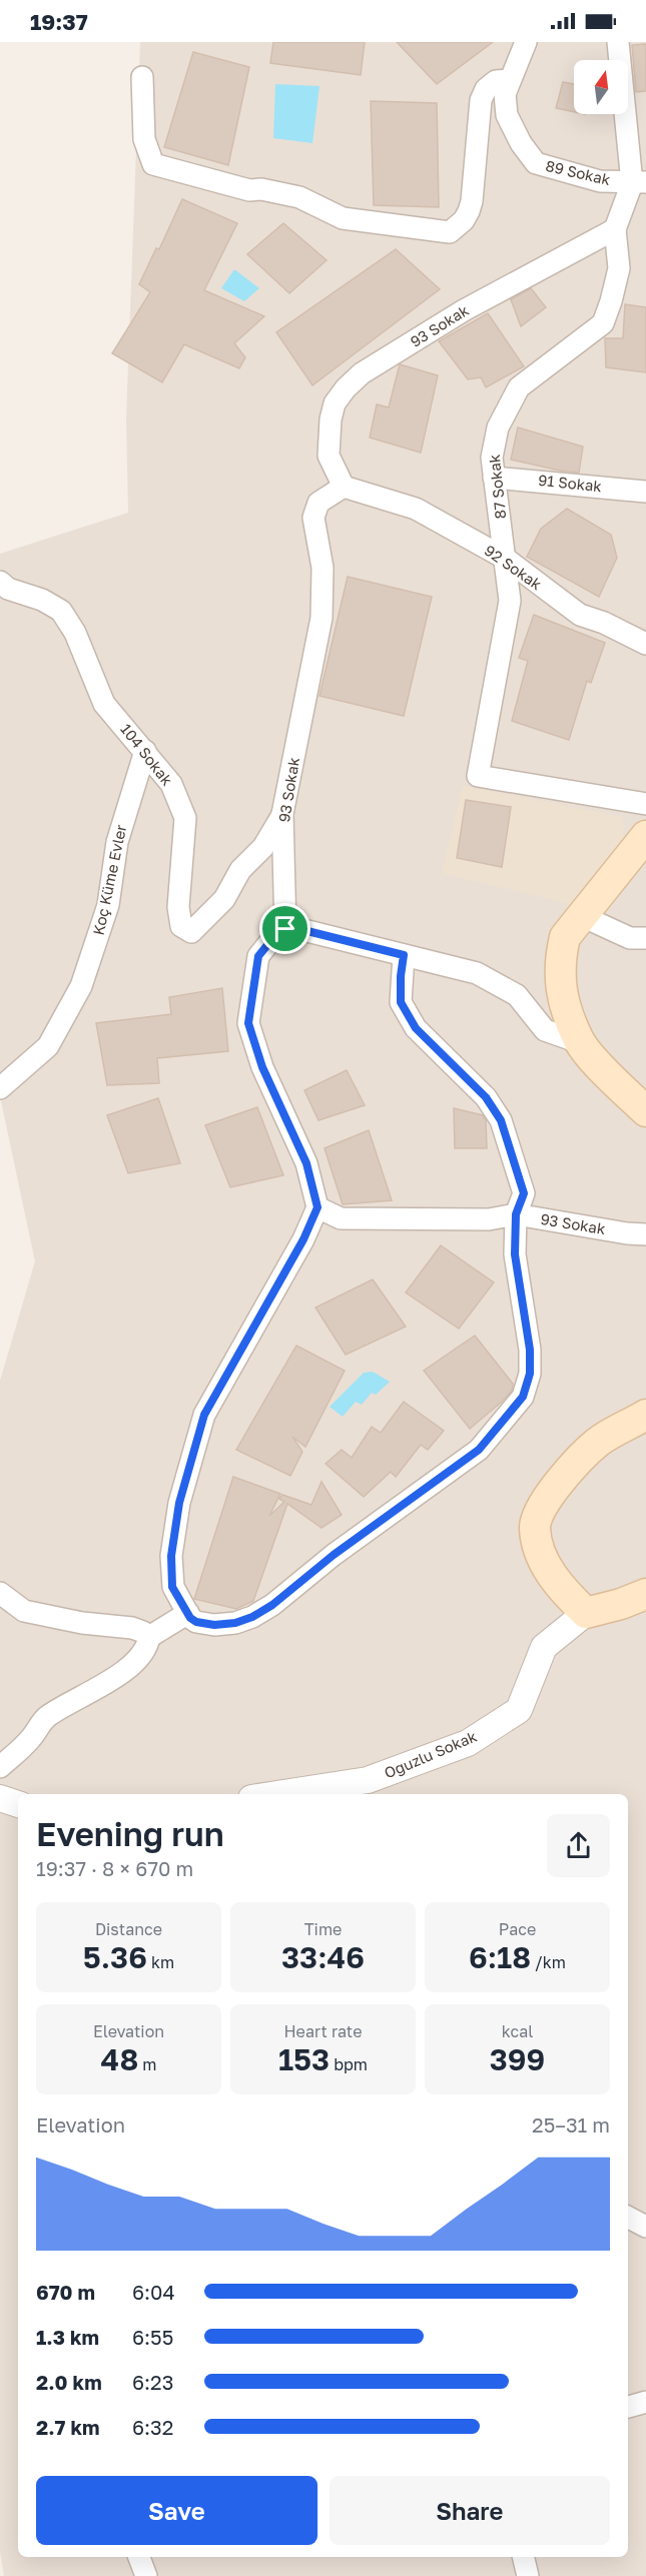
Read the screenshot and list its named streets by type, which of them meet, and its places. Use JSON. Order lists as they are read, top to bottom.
{
  "streets": {
    "street": [
      "89 Sokak",
      "93 Sokak",
      "91 Sokak",
      "87 Sokak",
      "92 Sokak",
      "104 Sokak",
      "Koç Küme Evler",
      "Oğuzlu Sokak"
    ]
  },
  "crossings": [
    ["89 Sokak", "87 Sokak"],
    ["93 Sokak", "87 Sokak"],
    ["93 Sokak", "92 Sokak"],
    ["93 Sokak", "104 Sokak"],
    ["91 Sokak", "87 Sokak"],
    ["87 Sokak", "92 Sokak"],
    ["104 Sokak", "Koç Küme Evler"]
  ],
  "north": "top",
  "page": {
    "status": "19:37",
    "heading": ["Evening run", "19:37 · 8 × 670 m"],
    "stats": [
      ["Distance", "5.36 km"],
      ["Time", "33:46"],
      ["Pace", "6:18 /km"],
      ["Elevation", "48 m"],
      ["Heart rate", "153 bpm"],
      ["kcal", "399"]
    ],
    "chart": ["Elevation", "25–31 m"],
    "list": [
      {
        "name": "670 m",
        "note": "6:04"
      },
      {
        "name": "1.3 km",
        "note": "6:55"
      },
      {
        "name": "2.0 km",
        "note": "6:23"
      },
      {
        "name": "2.7 km",
        "note": "6:32"
      }
    ],
    "buttons": ["Save", "Share"]
  }
}
